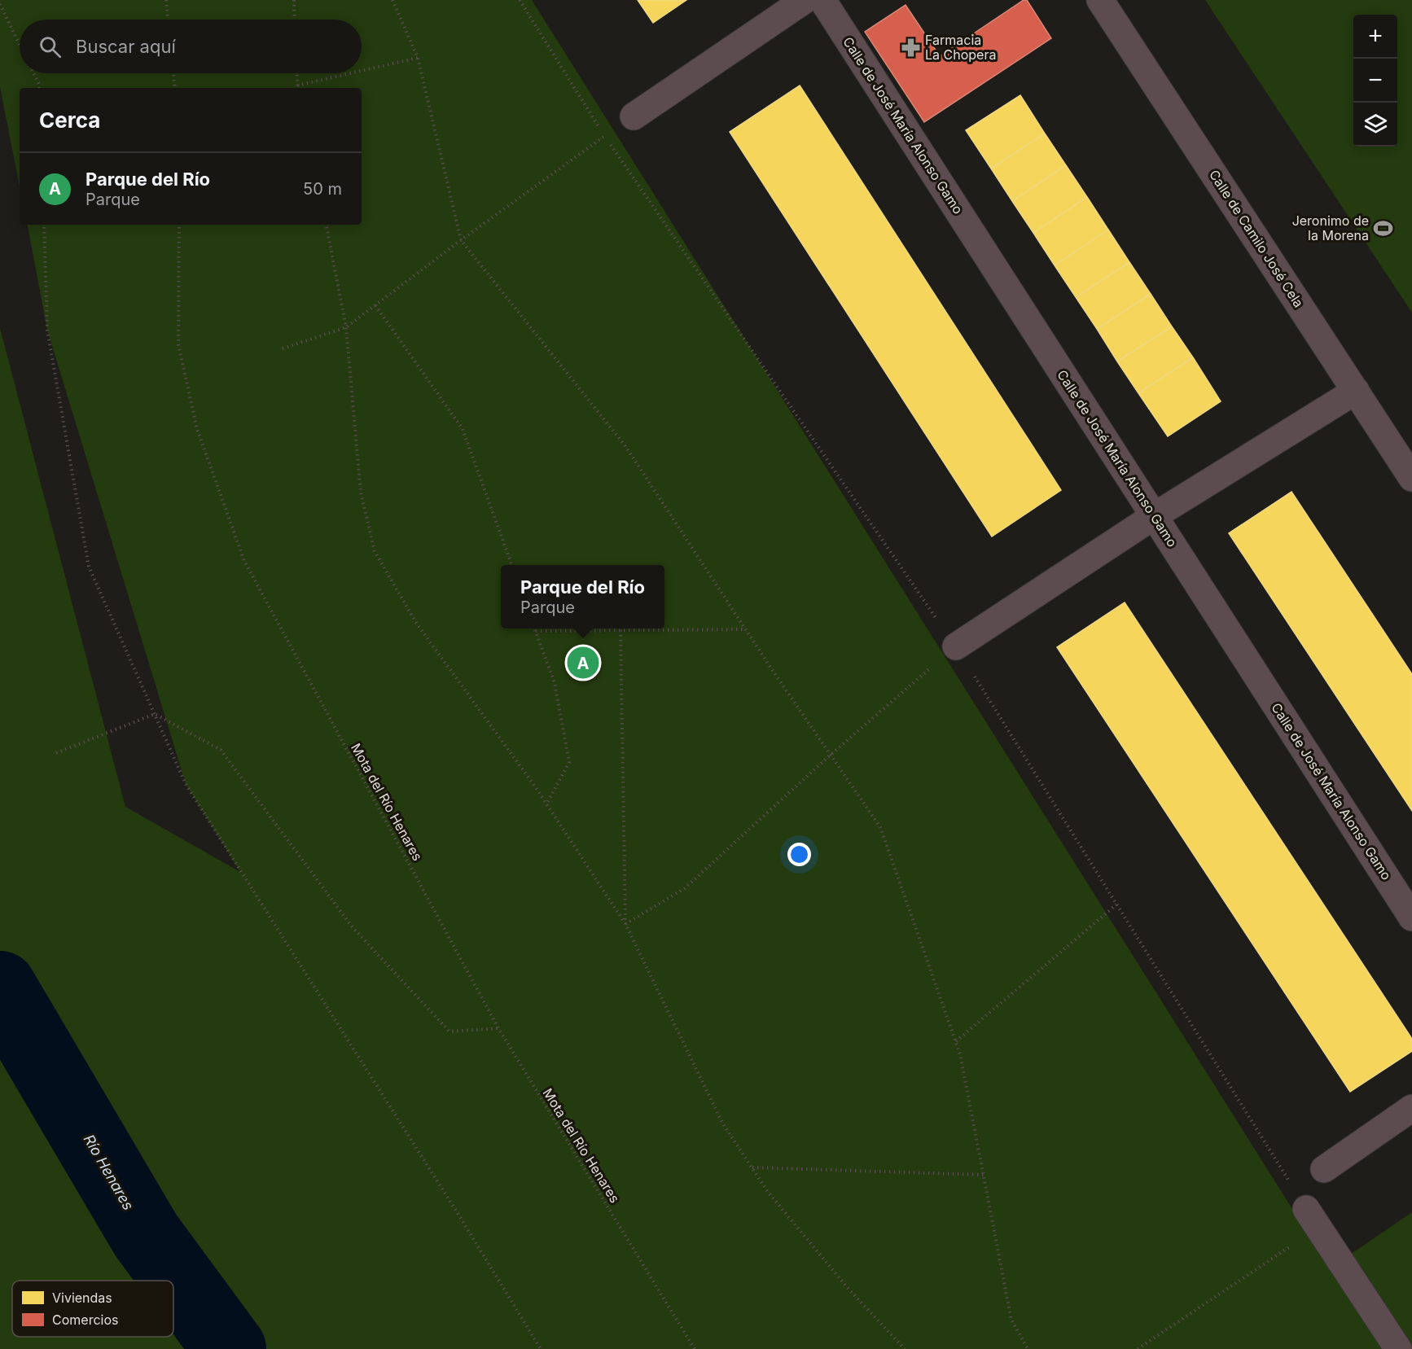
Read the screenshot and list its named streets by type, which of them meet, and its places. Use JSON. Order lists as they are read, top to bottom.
{
  "streets": {
    "street": ["Calle de José María Alonso Gamo", "Calle de Camilo José Cela"],
    "path": ["Mota del Río Henares"]
  },
  "water": ["Río Henares"],
  "places": {
    "pharmacy": ["Farmacia La Chopera"],
    "sports": ["Jeronimo de la Morena"]
  },
  "legend": ["Viviendas", "Comercios"],
  "page": {
    "map_buttons": ["+", "−"],
    "search": "Buscar aquí",
    "heading": "Cerca",
    "list": [
      {
        "mark": "A",
        "name": "Parque del Río",
        "note": "Parque",
        "value": "50 m"
      }
    ],
    "popup": ["Parque del Río", "Parque"],
    "pins": "A"
  }
}
